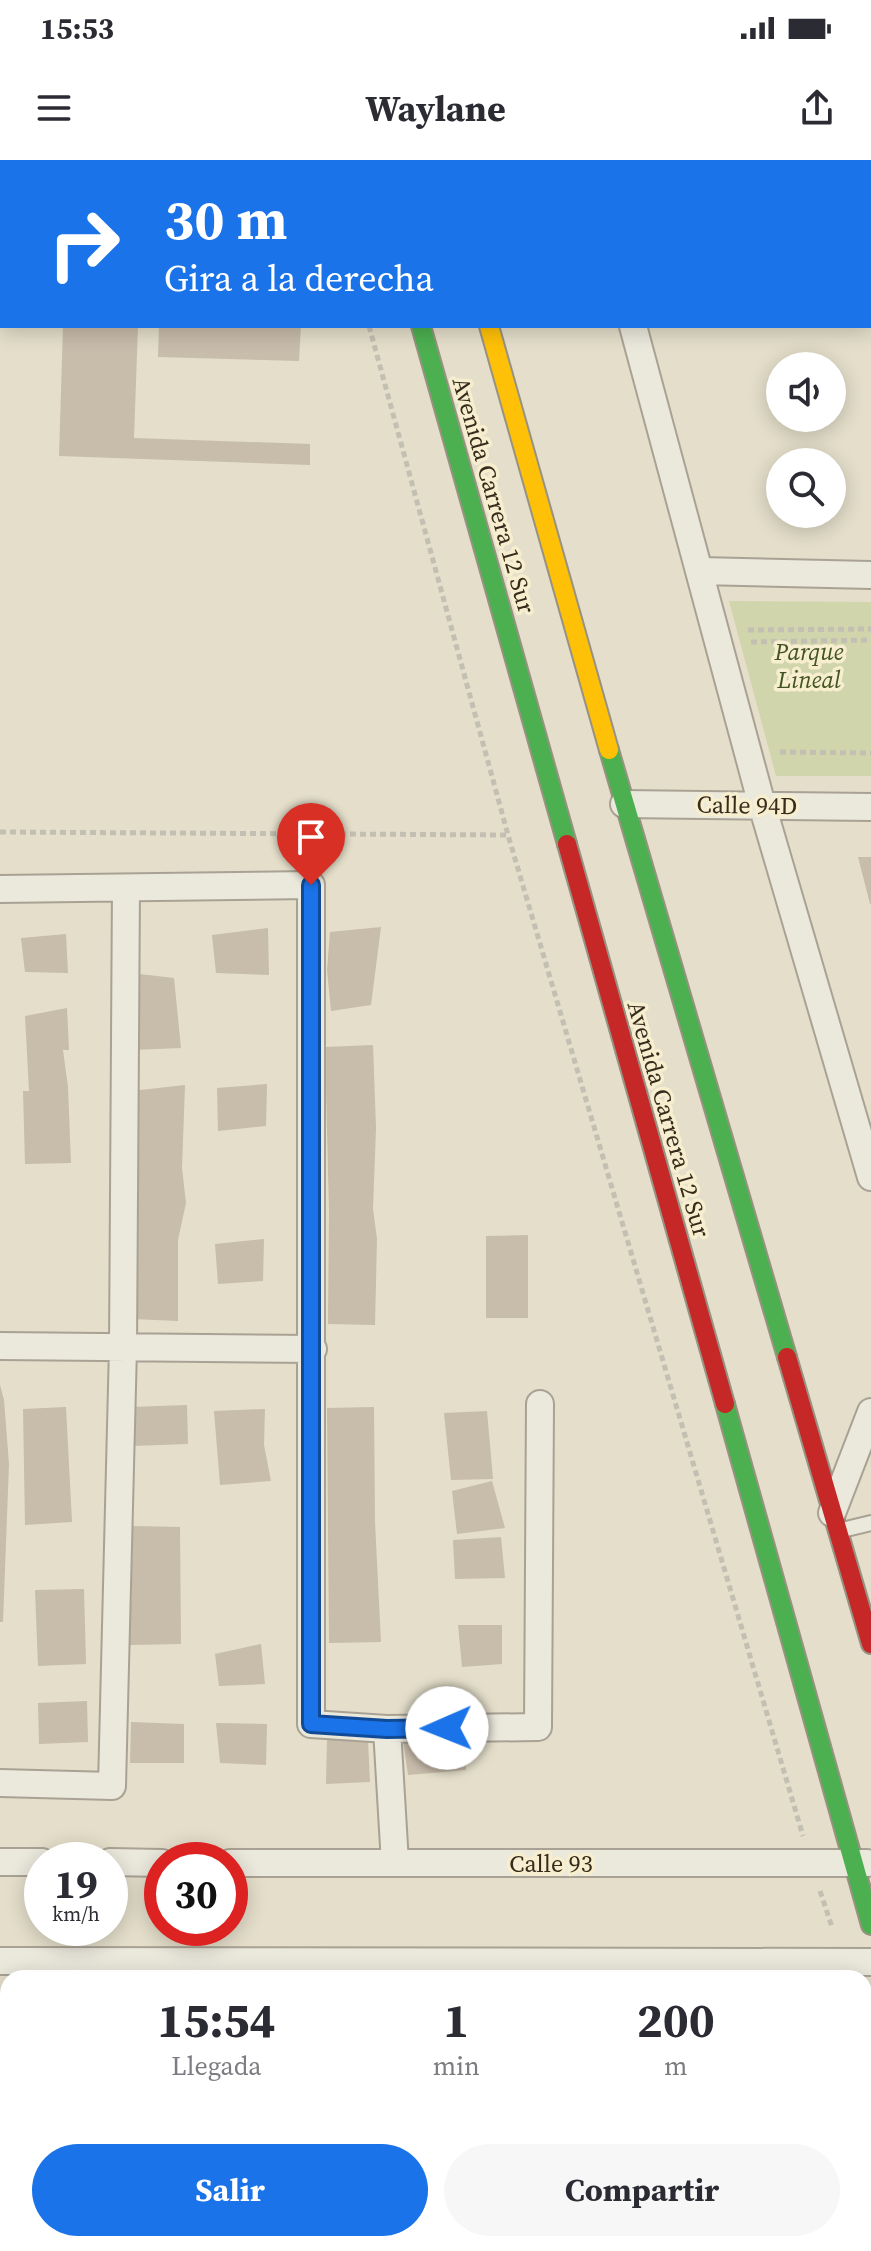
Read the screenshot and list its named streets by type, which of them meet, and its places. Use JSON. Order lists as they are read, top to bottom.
{
  "streets": {
    "street": ["Avenida Carrera 12 Sur", "Calle 94D", "Calle 93"]
  },
  "crossings": [
    ["Avenida Carrera 12 Sur", "Calle 94D"],
    ["Avenida Carrera 12 Sur", "Calle 93"]
  ],
  "parks": ["Parque Lineal"],
  "page": {
    "status": "15:53",
    "header": "Waylane",
    "turn": ["30 m", "Gira a la derecha"],
    "speed": "19 km/h",
    "limit": "30",
    "eta": [
      "15:54",
      "Llegada",
      "1",
      "min",
      "200",
      "m"
    ],
    "buttons": ["Salir", "Compartir"]
  }
}
